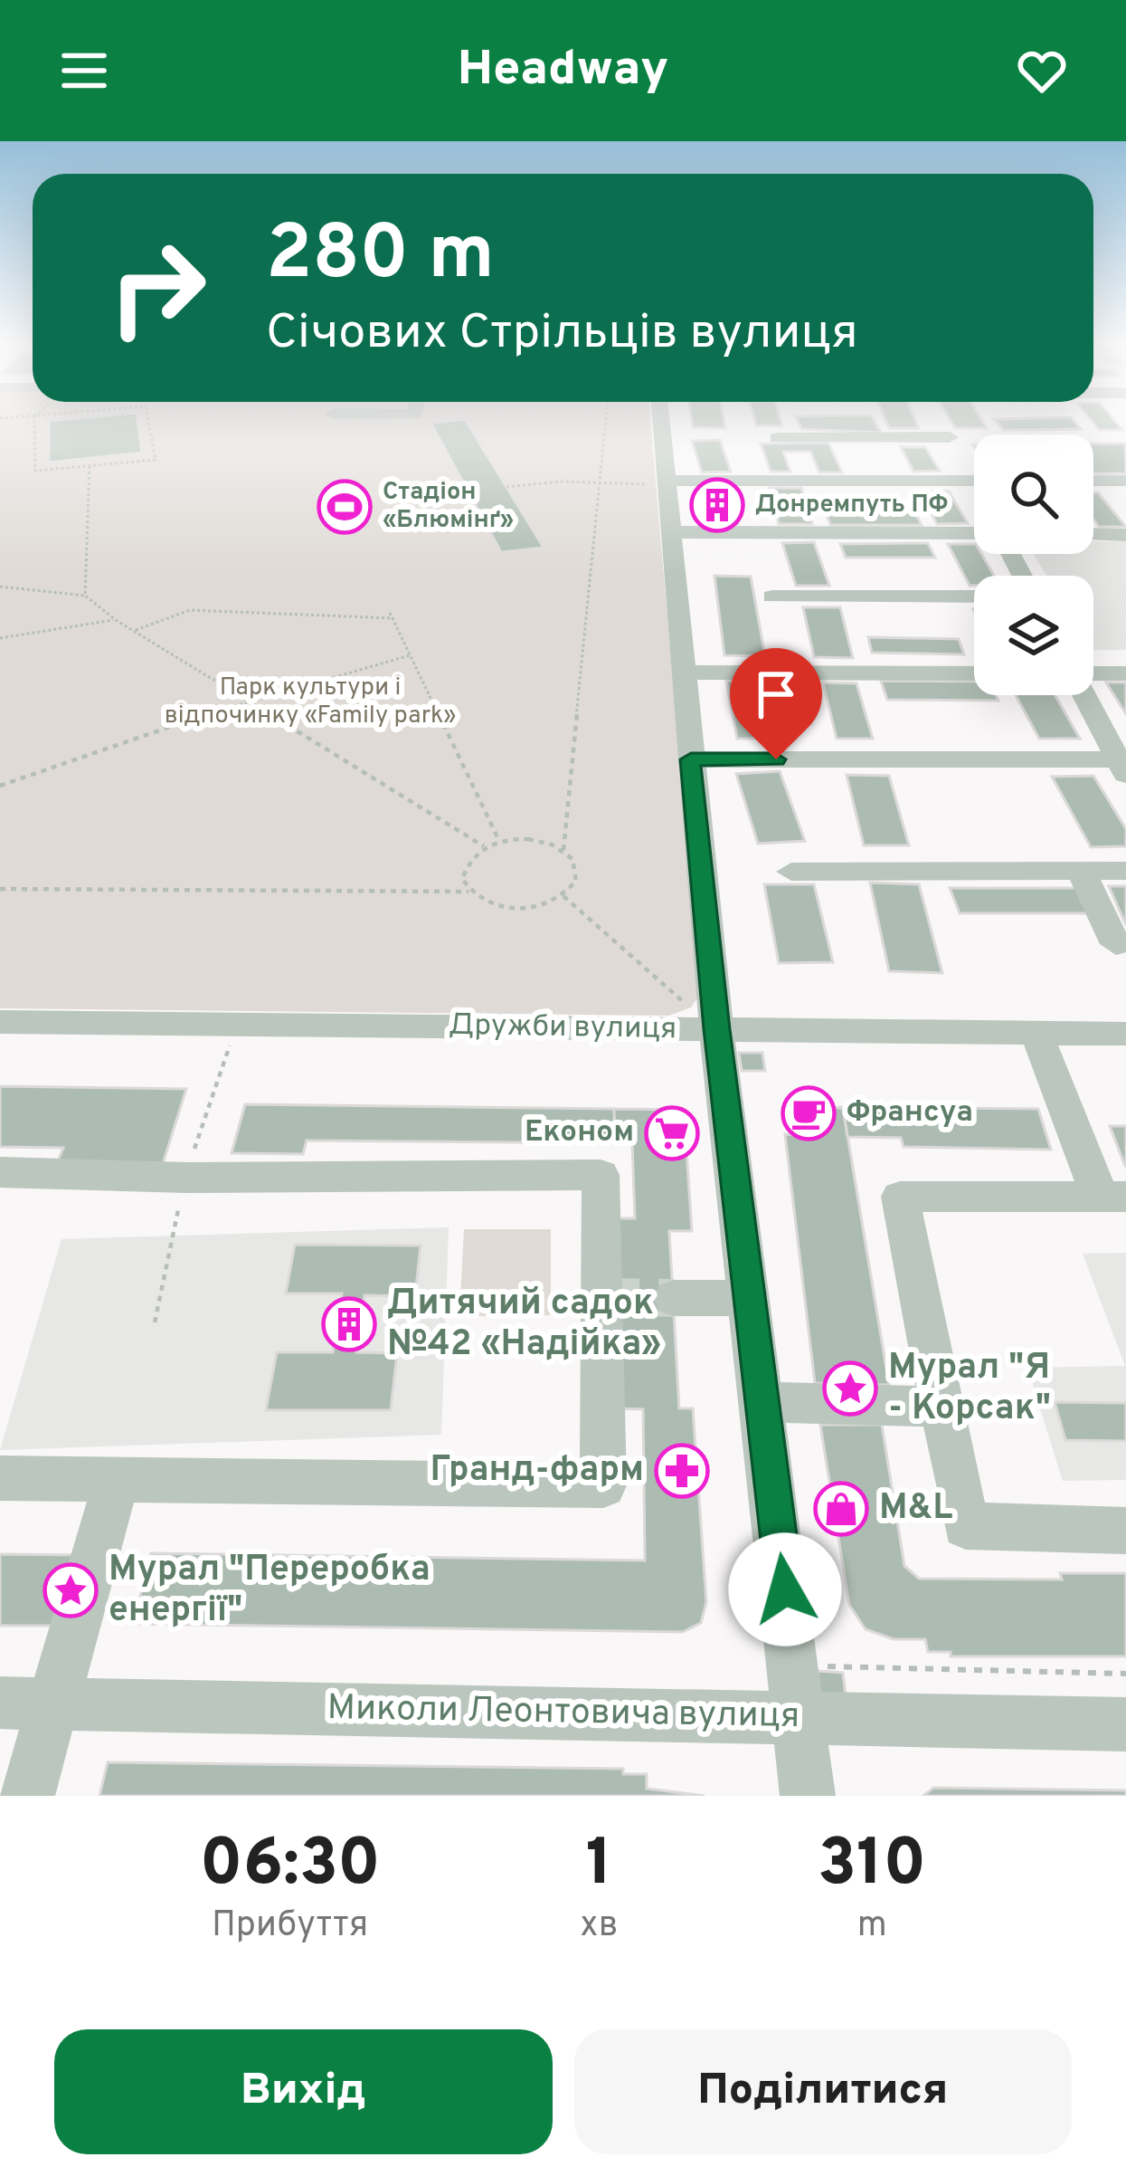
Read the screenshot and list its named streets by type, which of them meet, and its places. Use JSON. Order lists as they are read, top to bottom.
{
  "streets": {
    "street": ["Дружби вулиця", "Миколи Леонтовича вулиця"]
  },
  "parks": ["Парк культури і відпочинку «Family park»"],
  "places": {
    "building": ["Донремпуть ПФ", "Дитячий садок №42 «Надійка»"],
    "sports": ["Стадіон «Блюмінґ»"],
    "cafe": ["Франсуа"],
    "supermarket": ["Економ"],
    "place": ["Мурал \"Я - Корсак\"", "Мурал \"Переробка енергії\""],
    "pharmacy": ["Гранд-фарм"],
    "shop": ["M&L"]
  },
  "page": {
    "header": "Headway",
    "turn": ["280 m", "Січових Стрільців вулиця"],
    "eta": [
      "06:30",
      "Прибуття",
      "1",
      "хв",
      "310",
      "m"
    ],
    "buttons": ["Вихід", "Поділитися"]
  }
}
